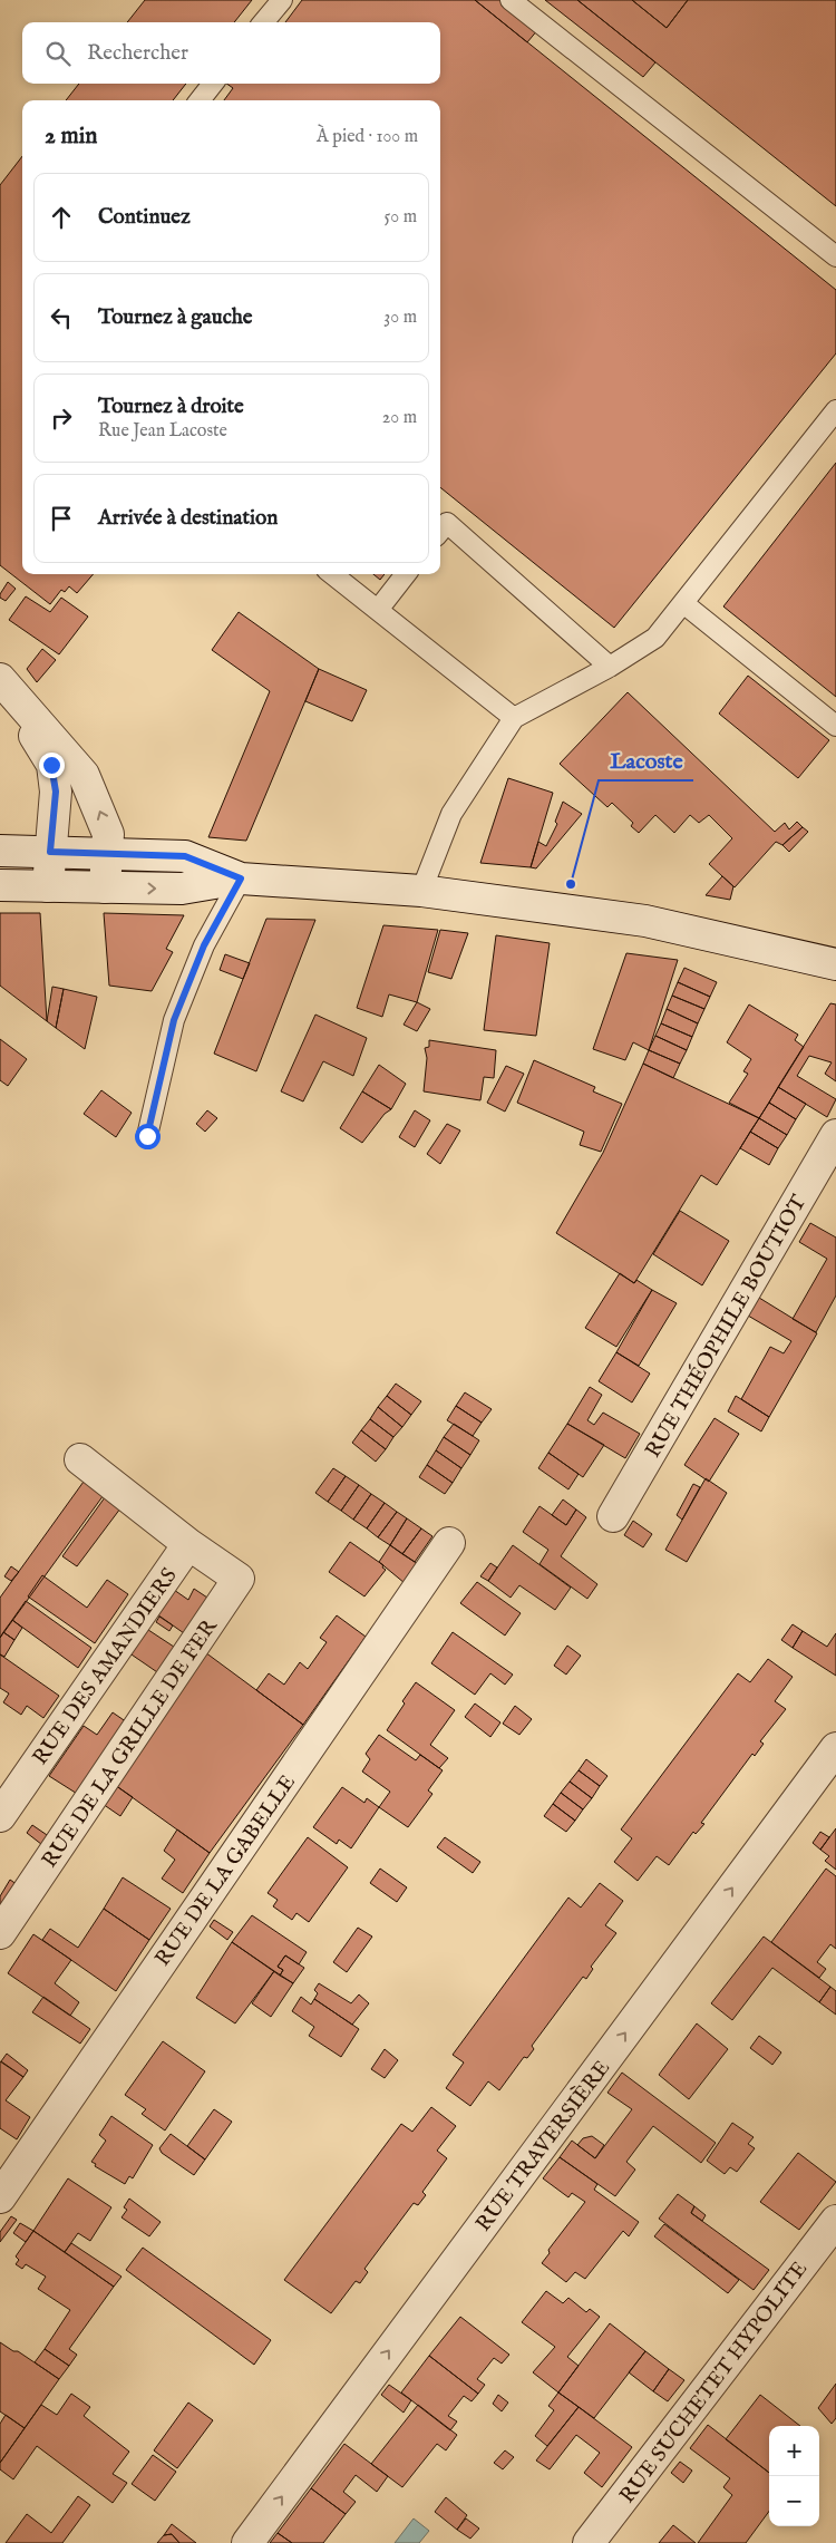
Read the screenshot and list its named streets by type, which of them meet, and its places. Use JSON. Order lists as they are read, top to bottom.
{
  "streets": {
    "street": [
      "RUE THÉOPHILE BOUTIOT",
      "RUE DES AMANDIERS",
      "RUE DE LA GRILLE DE FER",
      "RUE DE LA GABELLE",
      "RUE TRAVERSIÈRE",
      "RUE SUCHETET HYPOLITE"
    ]
  },
  "crossings": [
    ["RUE DES AMANDIERS", "RUE DE LA GRILLE DE FER"]
  ],
  "one_way": ["RUE TRAVERSIÈRE"],
  "places": ["Lacoste"],
  "page": {
    "search": "Rechercher",
    "heading": ["2 min", "À pied · 100 m"],
    "list": [
      ["Continuez", "50 m"],
      ["Tournez à gauche", "30 m"],
      ["Tournez à droite", "Rue Jean Lacoste", "20 m"],
      "Arrivée à destination"
    ],
    "map_buttons": ["+", "−"]
  }
}
